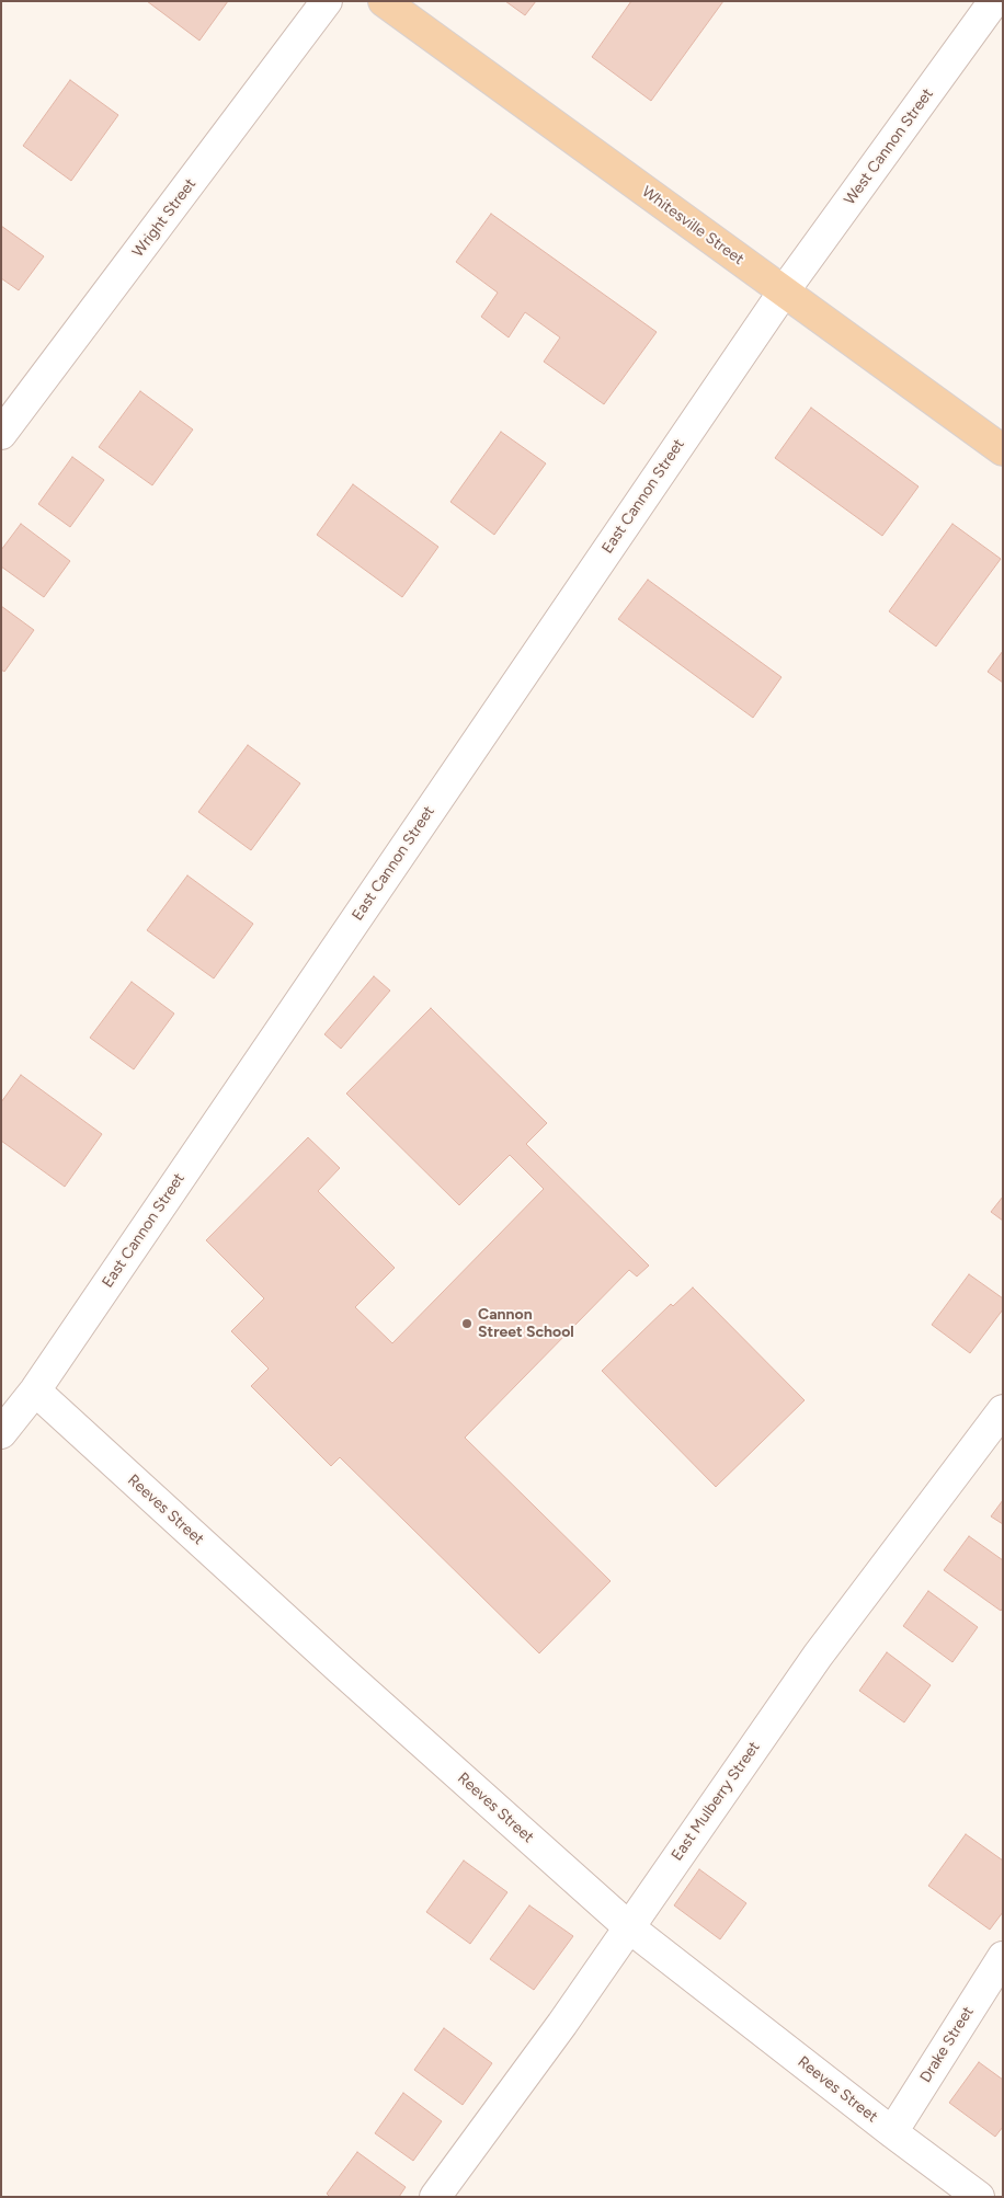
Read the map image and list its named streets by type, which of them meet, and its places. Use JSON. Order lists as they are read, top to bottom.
{
  "streets": {
    "main road": ["Whitesville Street"],
    "street": [
      "West Cannon Street",
      "Wright Street",
      "East Cannon Street",
      "Reeves Street",
      "East Mulberry Street",
      "Drake Street"
    ]
  },
  "crossings": [
    ["West Cannon Street", "Whitesville Street"],
    ["West Cannon Street", "East Cannon Street"],
    ["Whitesville Street", "East Cannon Street"],
    ["East Cannon Street", "Reeves Street"],
    ["Reeves Street", "East Mulberry Street"],
    ["Reeves Street", "Drake Street"]
  ],
  "places": ["Cannon Street School"]
}
